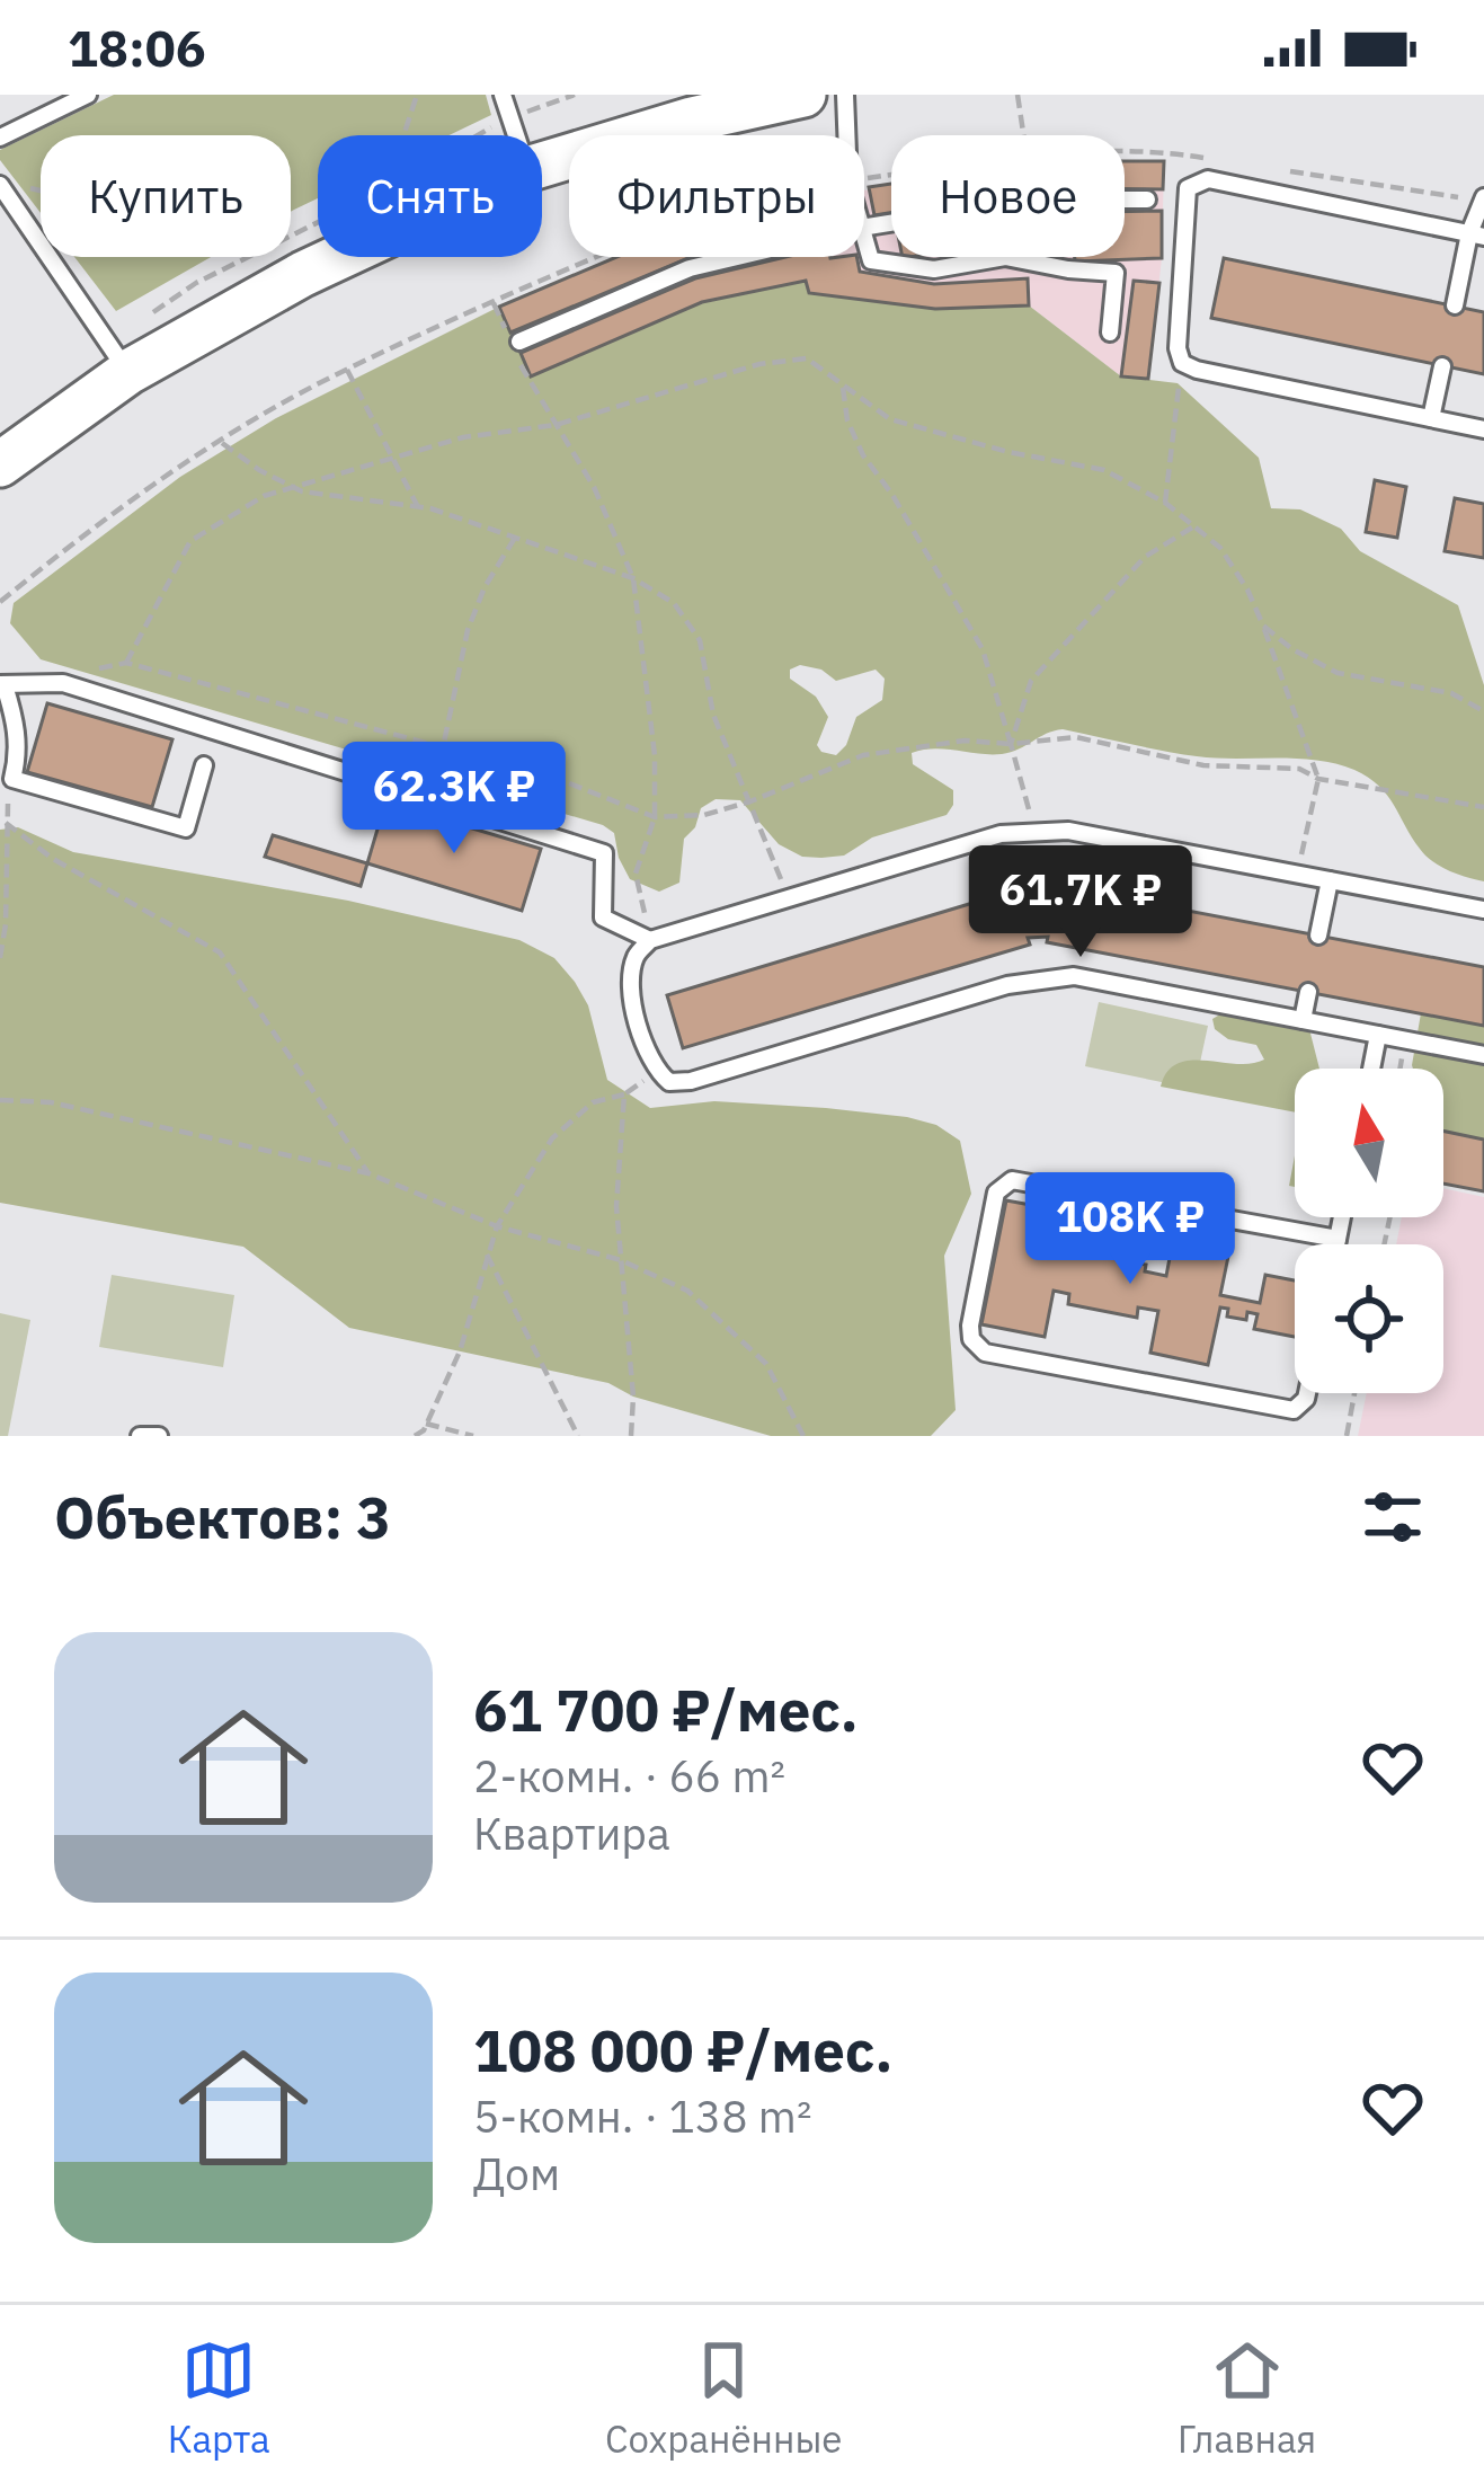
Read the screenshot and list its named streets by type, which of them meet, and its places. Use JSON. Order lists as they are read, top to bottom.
{
  "north": "top",
  "page": {
    "status": "18:06",
    "chip": [
      "Купить",
      "Снять",
      "Фильтры",
      "Новое"
    ],
    "price": ["62.3K ₽", "61.7K ₽", "108K ₽"],
    "heading": "Объектов: 3",
    "list": [
      {
        "name": "61 700 ₽/мес.",
        "note": "2-комн. · 66 m² · Квартира"
      },
      {
        "name": "108 000 ₽/мес.",
        "note": "5-комн. · 138 m² · Дом"
      }
    ],
    "tabs": ["Карта", "Сохранённые", "Главная"]
  }
}
